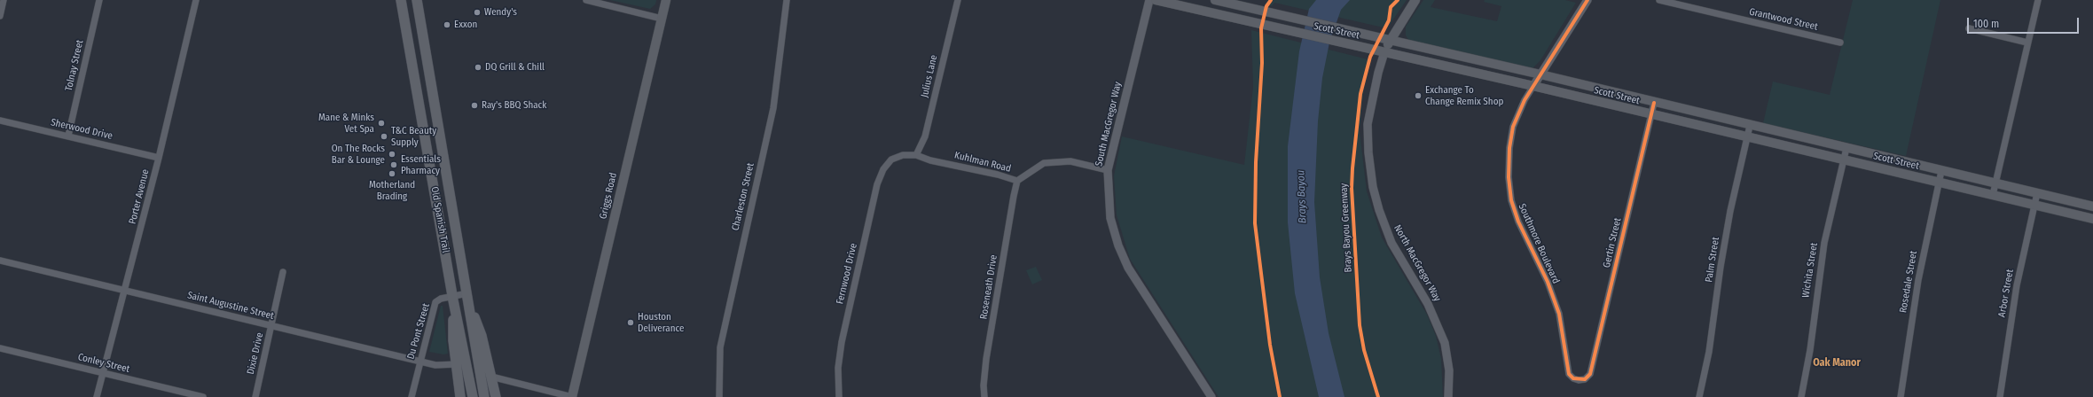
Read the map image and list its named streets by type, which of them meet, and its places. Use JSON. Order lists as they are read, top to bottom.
{
  "streets": {
    "main road": [
      "Scott Street",
      "Griggs Road",
      "Old Spanish Trail",
      "North MacGregor Way"
    ],
    "street": [
      "Grantwood Street",
      "Tolnay Street",
      "Julius Lane",
      "South MacGregor Way",
      "Sherwood Drive",
      "Kuhlman Road",
      "Porter Avenue",
      "Charleston Street",
      "Gertin Street",
      "Southmore Boulevard",
      "Palm Street",
      "Wichita Street",
      "Fernwood Drive",
      "Rosedale Street",
      "Roseneath Drive",
      "Arbor Street",
      "Saint Augustine Street",
      "Du Pont Street",
      "Dixie Drive",
      "Conley Street"
    ],
    "cycle path": ["Brays Bayou Greenway"]
  },
  "crossings": [
    ["Scott Street", "Gertin Street"],
    ["Scott Street", "Southmore Boulevard"],
    ["Scott Street", "Palm Street"],
    ["Scott Street", "North MacGregor Way"],
    ["Scott Street", "Wichita Street"],
    ["Scott Street", "Rosedale Street"],
    ["Scott Street", "Arbor Street"],
    ["Tolnay Street", "Sherwood Drive"],
    ["Julius Lane", "Kuhlman Road"],
    ["South MacGregor Way", "Kuhlman Road"],
    ["Sherwood Drive", "Porter Avenue"],
    ["Kuhlman Road", "Fernwood Drive"],
    ["Kuhlman Road", "Roseneath Drive"],
    ["Porter Avenue", "Saint Augustine Street"],
    ["Porter Avenue", "Conley Street"],
    ["Old Spanish Trail", "Du Pont Street"],
    ["Gertin Street", "Southmore Boulevard"],
    ["Saint Augustine Street", "Du Pont Street"],
    ["Saint Augustine Street", "Dixie Drive"]
  ],
  "districts": ["Oak Manor"],
  "water": ["Brays Bayou"],
  "places": [
    "Wendy's",
    "Exxon",
    "DQ Grill & Chill",
    "Exchange To Change Remix Shop",
    "Ray's BBQ Shack",
    "Mane & Minks Vet Spa",
    "T&C Beauty Supply",
    "On The Rocks Bar & Lounge",
    "Essentials Pharmacy",
    "Motherland Brading",
    "Houston Deliverance"
  ],
  "scale_bar": "100 m"
}
